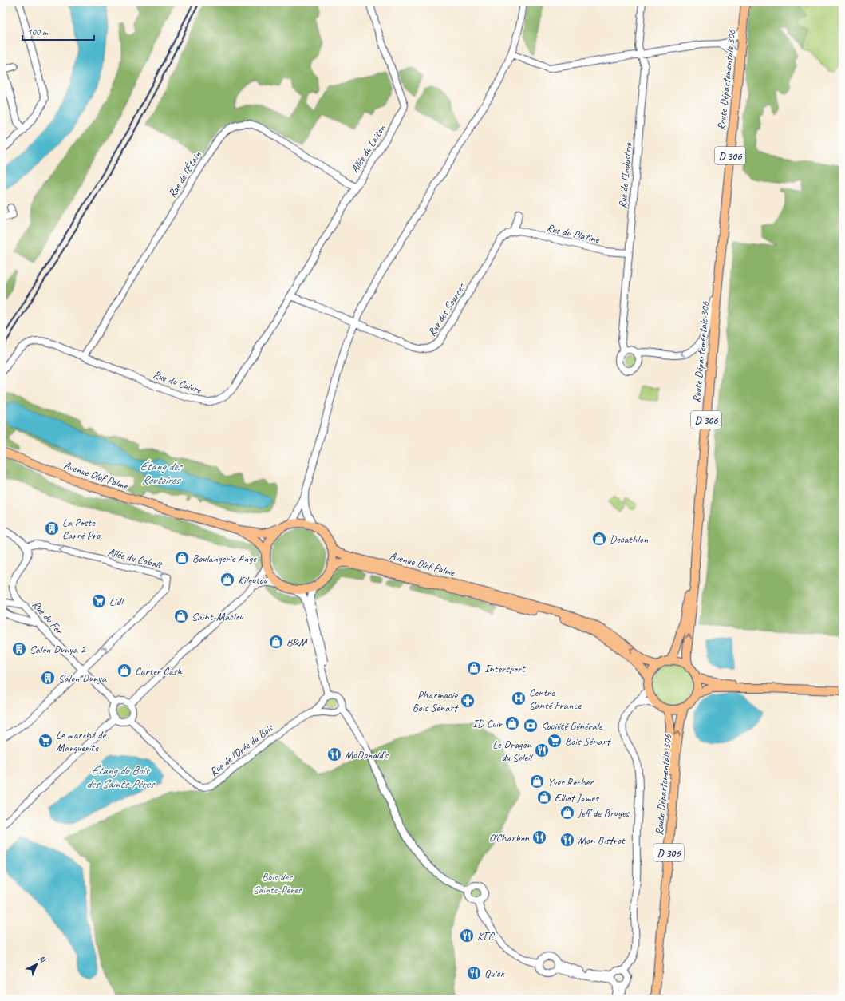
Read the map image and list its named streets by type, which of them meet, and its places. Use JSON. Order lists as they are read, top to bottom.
{
  "streets": {
    "main road": ["Route Départementale 306", "D 306", "Avenue Olof Palme"],
    "street": [
      "Allée du Laiton",
      "Rue de l'Étain",
      "Rue de l'Industrie",
      "Rue du Platine",
      "Rue des Sources",
      "Rue du Cuivre",
      "Allée du Cobalt",
      "Rue du Fer",
      "Rue de l'Orée du Bois"
    ]
  },
  "crossings": [
    ["Allée du Laiton", "Rue de l'Étain"],
    ["Allée du Laiton", "Rue des Sources"],
    ["Allée du Laiton", "Rue du Cuivre"],
    ["Rue de l'Étain", "Rue du Cuivre"],
    ["Rue de l'Industrie", "Rue du Platine"],
    ["Rue du Platine", "Rue des Sources"],
    ["Rue des Sources", "Rue du Cuivre"],
    ["Allée du Cobalt", "Rue du Fer"],
    ["Rue du Fer", "Rue de l'Orée du Bois"]
  ],
  "water": ["Étang des Routoires", "Étang du Bois des Saints-Pères"],
  "parks": ["Bois des Saints-Pères"],
  "places": {
    "building": ["La Poste Carré Pro", "Salon Dunya 2", "Salon Dunya"],
    "shop": [
      "Decathlon",
      "Boulangerie Ange",
      "Kiloutou",
      "Saint-Maclou",
      "B&M",
      "Intersport",
      "Carter Cash",
      "ID Cuir",
      "Yves Rocher",
      "Elliot James",
      "Jeff de Bruges"
    ],
    "supermarket": ["Lidl", "Le marché de Marguerite", "Bois Sénart"],
    "hospital": ["Centre Santé France"],
    "pharmacy": ["Pharmacie Bois Sénart"],
    "bank": ["Société Générale"],
    "restaurant": [
      "Le Dragon du Soleil",
      "McDonald's",
      "O'Charbon",
      "Mon Bistrot",
      "KFC",
      "Quick"
    ]
  },
  "scale_bar": "100 m",
  "north": "top right"
}
